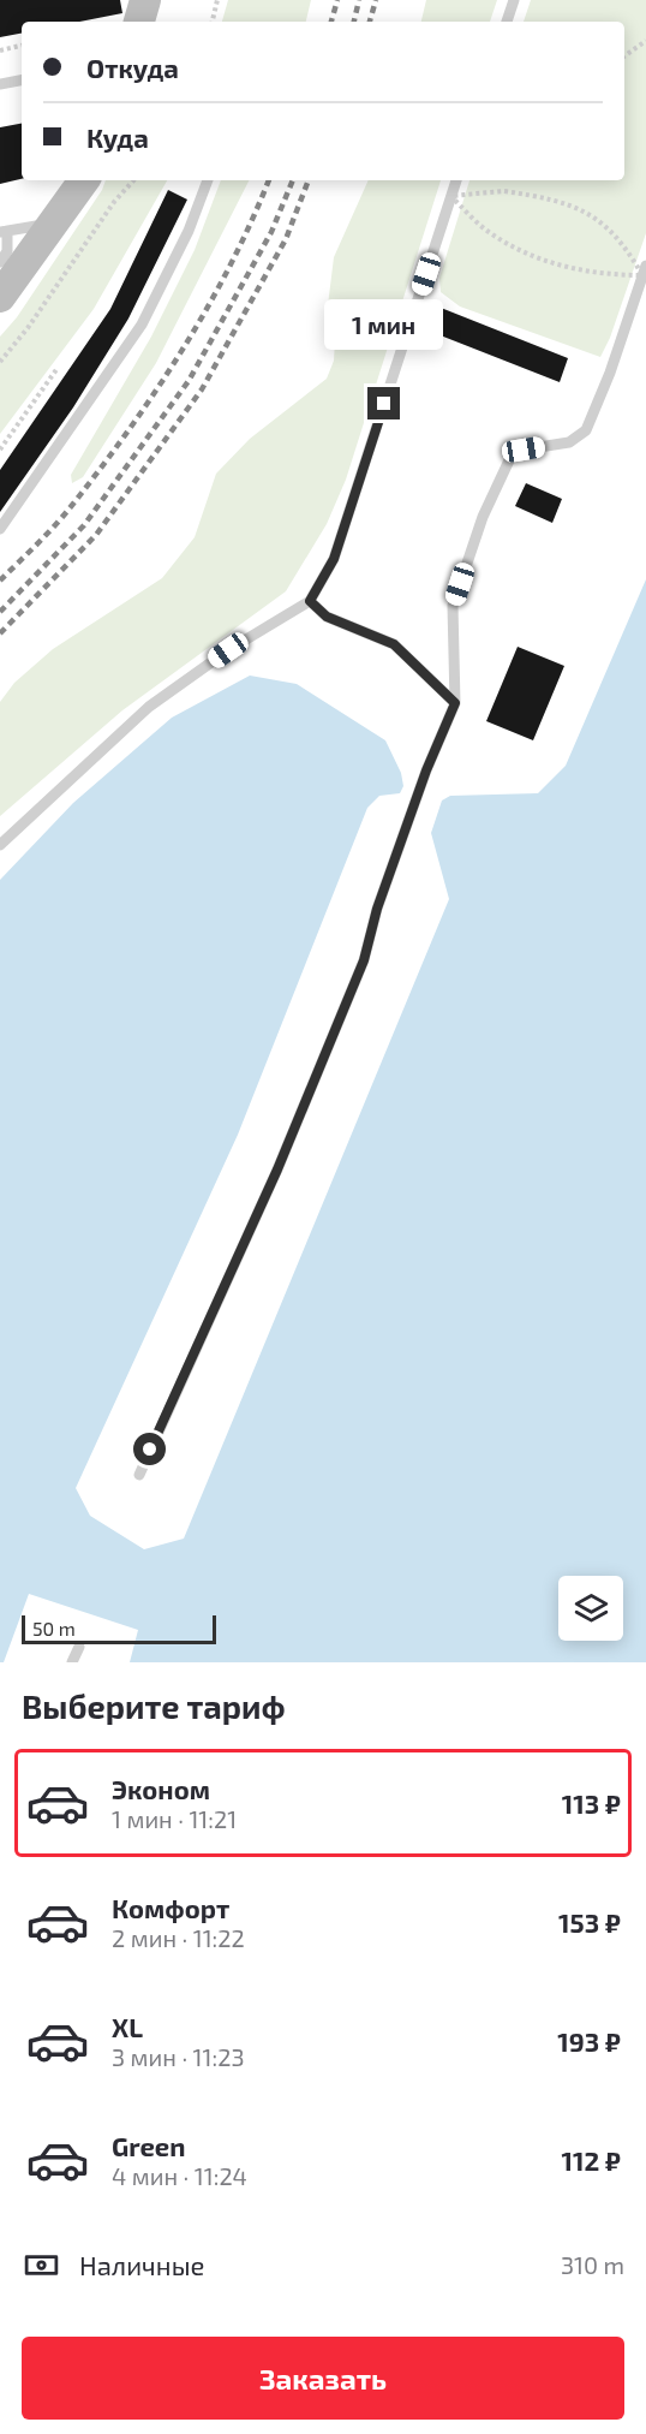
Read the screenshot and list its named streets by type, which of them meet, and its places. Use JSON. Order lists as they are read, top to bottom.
{
  "scale_bar": "50 m",
  "page": {
    "banner": ["Откуда", "Куда"],
    "bubble": "1 мин",
    "scale": "50 m",
    "heading": "Выберите тариф",
    "list": [
      {
        "name": "Эконом",
        "note": "1 мин · 11:21",
        "value": "113 ₽"
      },
      {
        "name": "Комфорт",
        "note": "2 мин · 11:22",
        "value": "153 ₽"
      },
      {
        "name": "XL",
        "note": "3 мин · 11:23",
        "value": "193 ₽"
      },
      {
        "name": "Green",
        "note": "4 мин · 11:24",
        "value": "112 ₽"
      }
    ],
    "pay": ["Наличные", "310 m"],
    "buttons": "Заказать"
  }
}
